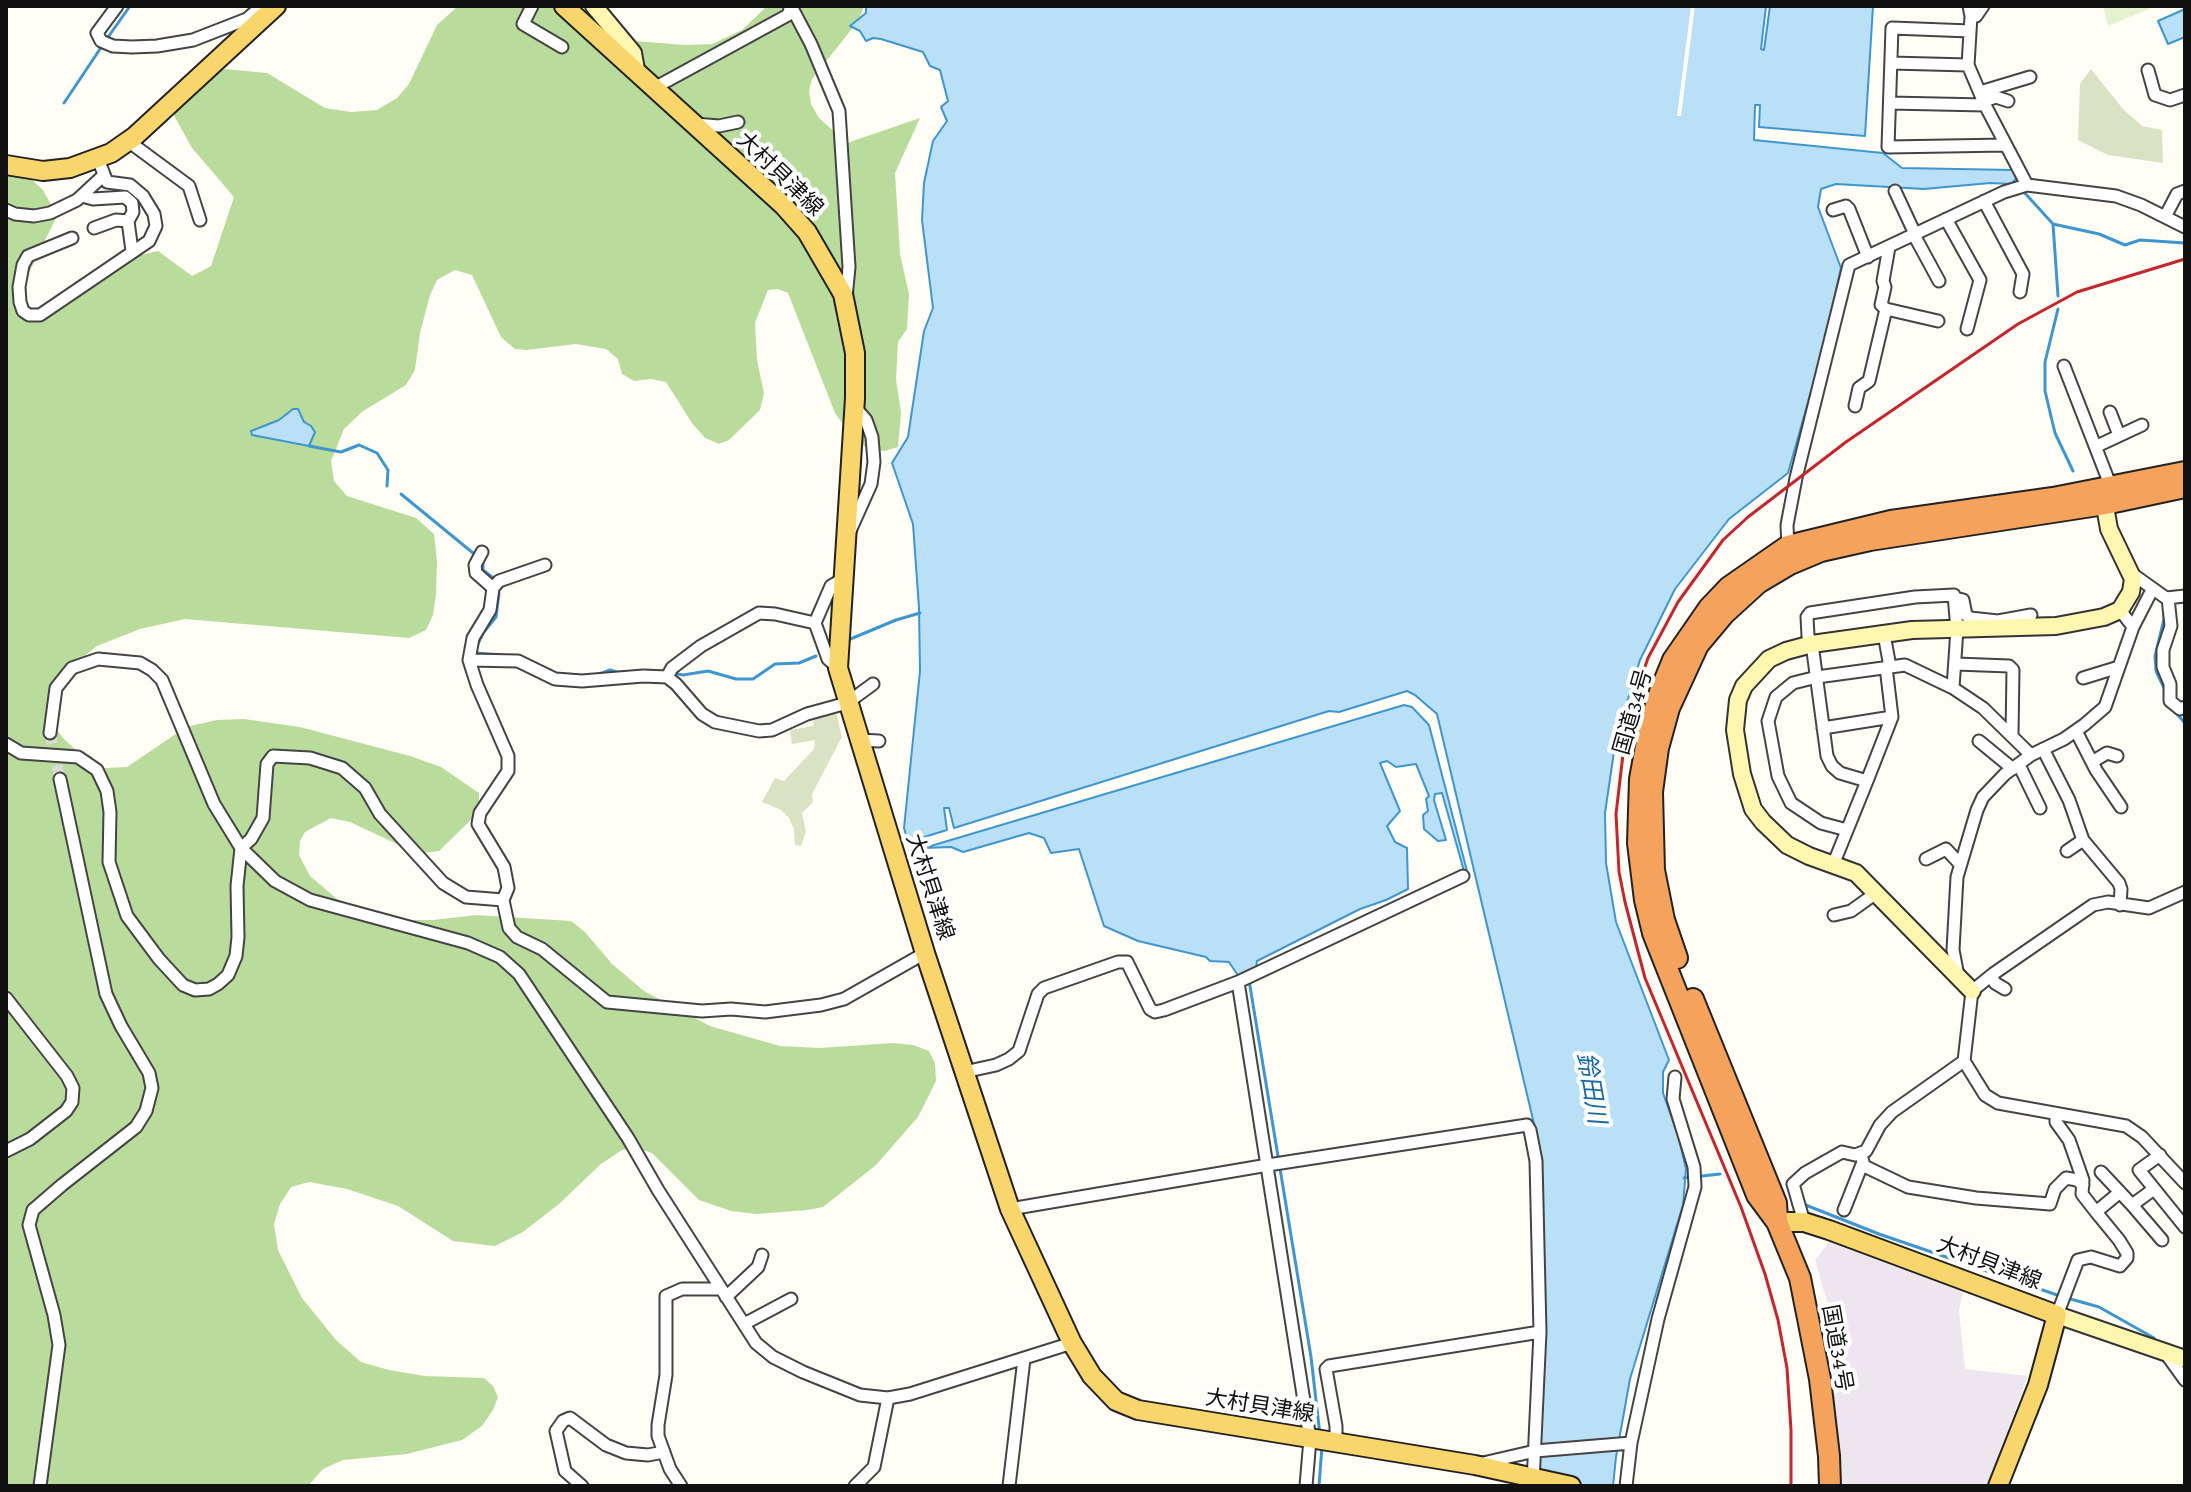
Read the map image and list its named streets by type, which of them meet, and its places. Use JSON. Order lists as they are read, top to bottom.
{
  "streets": {
    "highway": ["国道34号"],
    "main road": ["大村貝津線"]
  },
  "crossings": [
    ["大村貝津線", "国道34号"]
  ],
  "water": ["鈴田川"]
}
